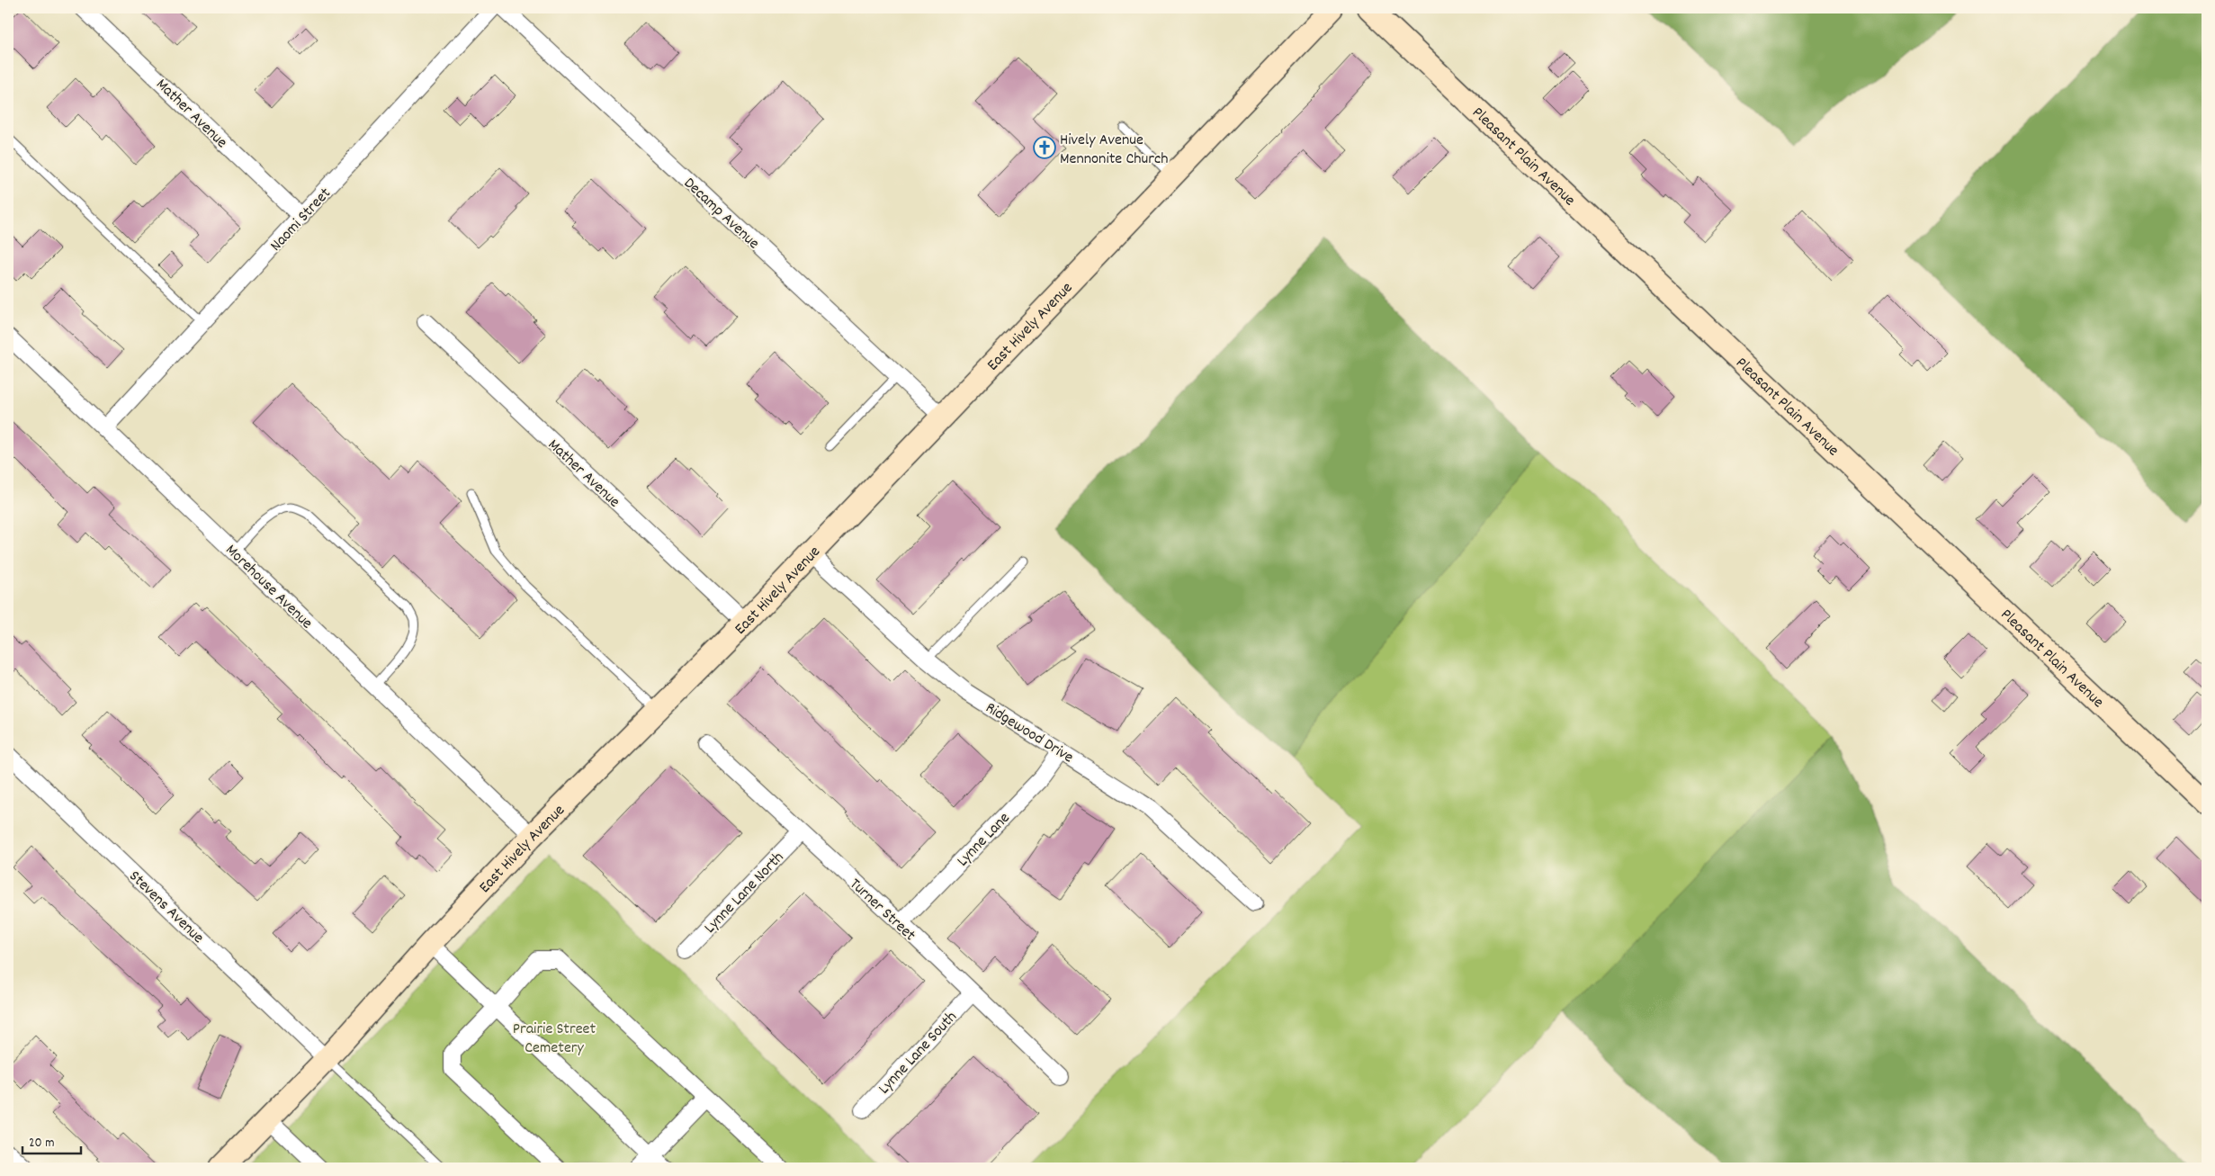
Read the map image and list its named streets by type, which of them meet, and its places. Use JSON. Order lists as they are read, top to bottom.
{
  "streets": {
    "street": [
      "Mather Avenue",
      "Pleasant Plain Avenue",
      "Decamp Avenue",
      "Naomi Street",
      "East Hively Avenue",
      "Morehouse Avenue",
      "Ridgewood Drive",
      "Lynne Lane",
      "Lynne Lane North",
      "Stevens Avenue",
      "Turner Street",
      "Lynne Lane South"
    ]
  },
  "crossings": [
    ["Mather Avenue", "Naomi Street"],
    ["Mather Avenue", "East Hively Avenue"],
    ["Decamp Avenue", "East Hively Avenue"],
    ["Naomi Street", "Morehouse Avenue"],
    ["East Hively Avenue", "Morehouse Avenue"],
    ["East Hively Avenue", "Ridgewood Drive"],
    ["East Hively Avenue", "Stevens Avenue"],
    ["Ridgewood Drive", "Lynne Lane"],
    ["Lynne Lane", "Turner Street"],
    ["Lynne Lane North", "Turner Street"],
    ["Turner Street", "Lynne Lane South"]
  ],
  "parks": ["Prairie Street Cemetery"],
  "places": {
    "church": ["Hively Avenue Mennonite Church"]
  },
  "scale_bar": "20 m"
}
